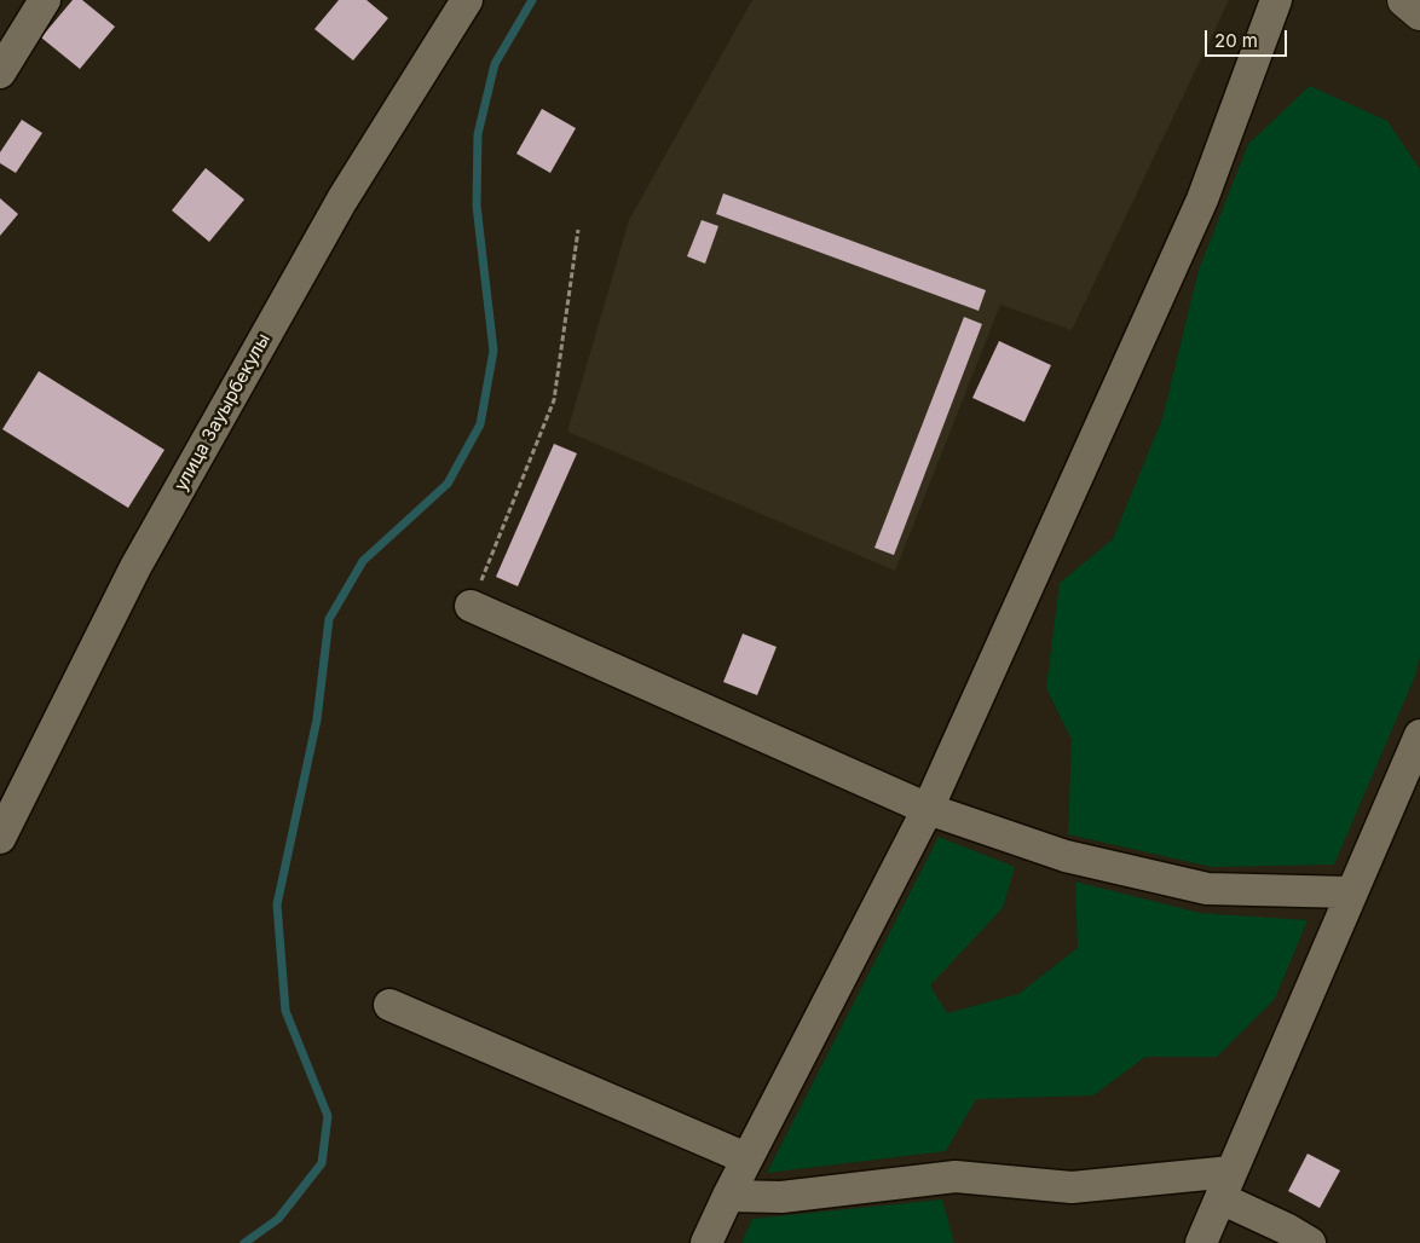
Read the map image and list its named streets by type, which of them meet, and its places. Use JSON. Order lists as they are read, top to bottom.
{
  "streets": {
    "street": ["улица Зауырбекулы"]
  },
  "scale_bar": "20 m"
}
